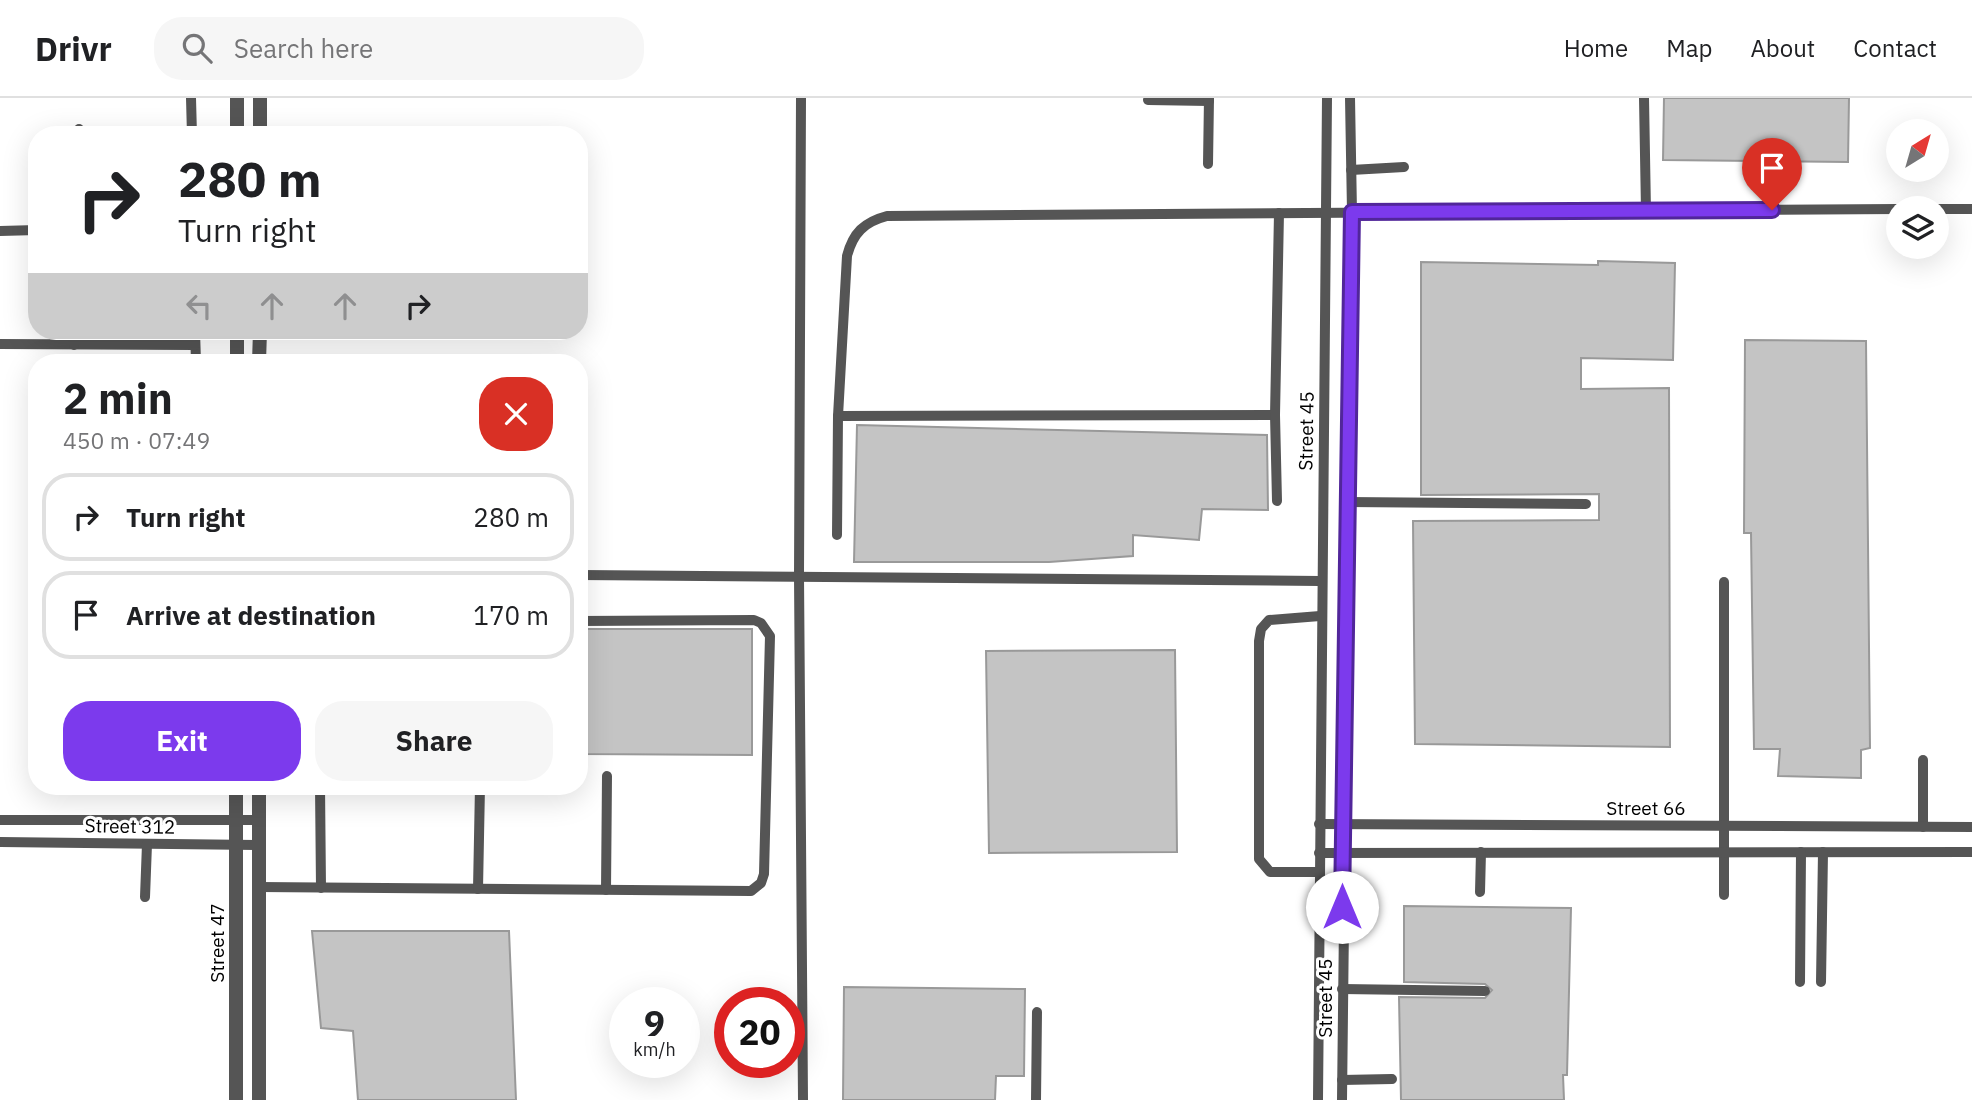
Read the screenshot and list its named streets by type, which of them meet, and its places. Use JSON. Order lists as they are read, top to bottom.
{
  "streets": {
    "street": ["Street 47"],
    "lane": ["Street 45", "Street 66", "Street 312"]
  },
  "crossings": [
    ["Street 45", "Street 66"],
    ["Street 312", "Street 47"]
  ],
  "north": "top right",
  "page": {
    "header": "Drivr",
    "search": "Search here",
    "nav": [
      "Home",
      "Map",
      "About",
      "Contact"
    ],
    "turn": ["280 m", "Turn right"],
    "heading": ["2 min", "450 m · 07:49"],
    "list": [
      {
        "name": "Turn right",
        "value": "280 m"
      },
      {
        "name": "Arrive at destination",
        "value": "170 m"
      }
    ],
    "buttons": ["Exit", "Share"],
    "speed": "9 km/h",
    "limit": "20"
  }
}
